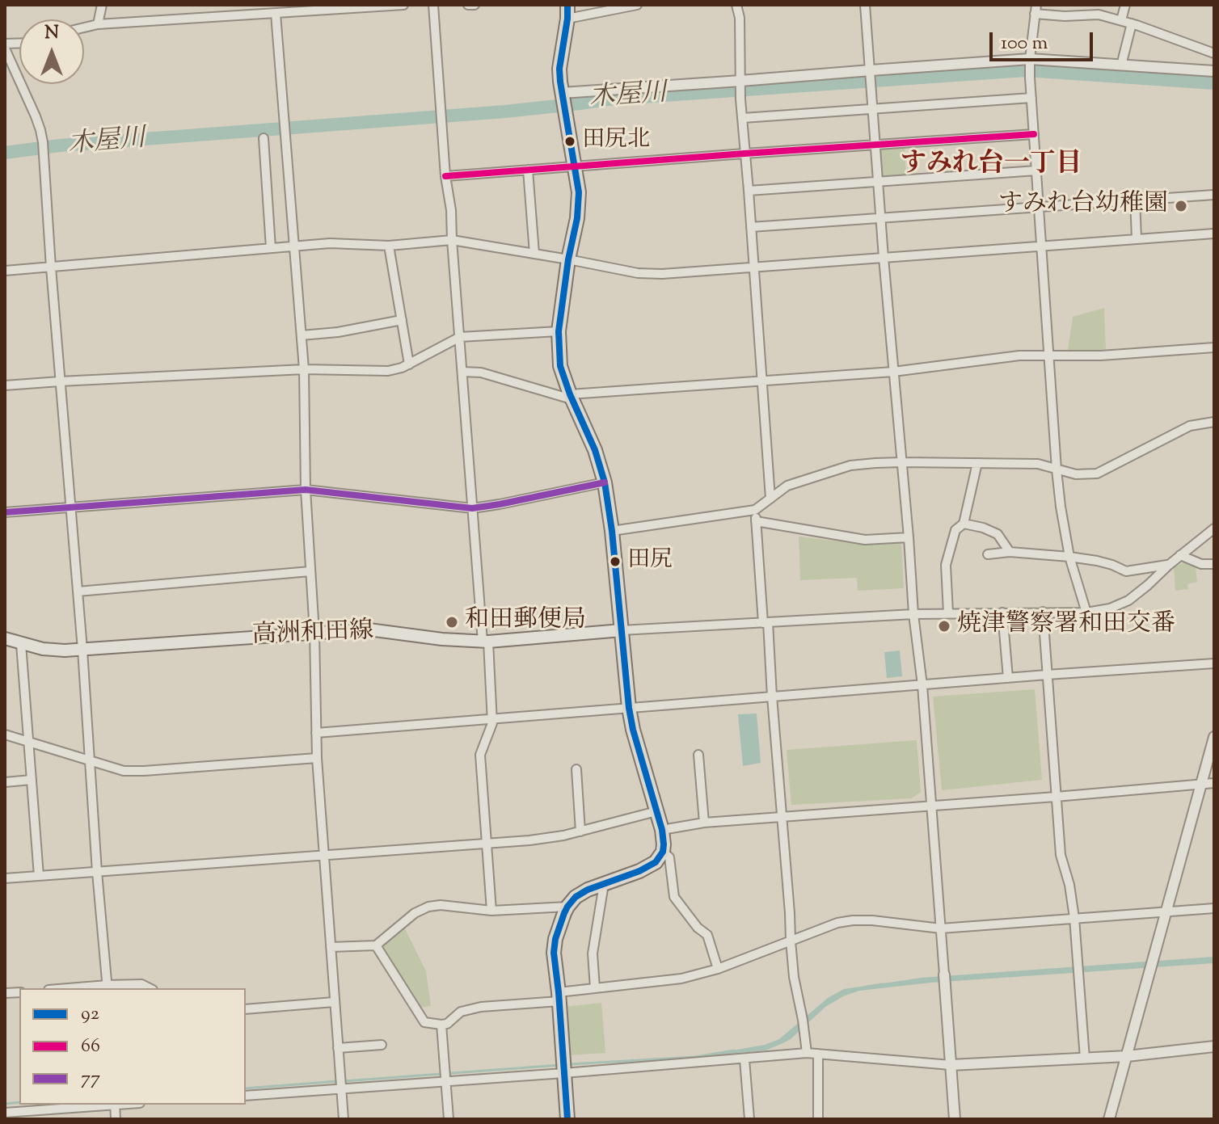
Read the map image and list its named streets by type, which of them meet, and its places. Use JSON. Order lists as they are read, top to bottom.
{
  "streets": {
    "main road": ["高洲和田線"]
  },
  "districts": ["すみれ台一丁目"],
  "water": ["木屋川"],
  "places": [
    "田尻北",
    "すみれ台幼稚園",
    "田尻",
    "和田郵便局",
    "焼津警察署和田交番"
  ],
  "lines": ["transit line 92", "transit line 66", "transit line 77"],
  "legend": ["92", "66", "77"],
  "scale_bar": "100 m",
  "north": "top"
}
